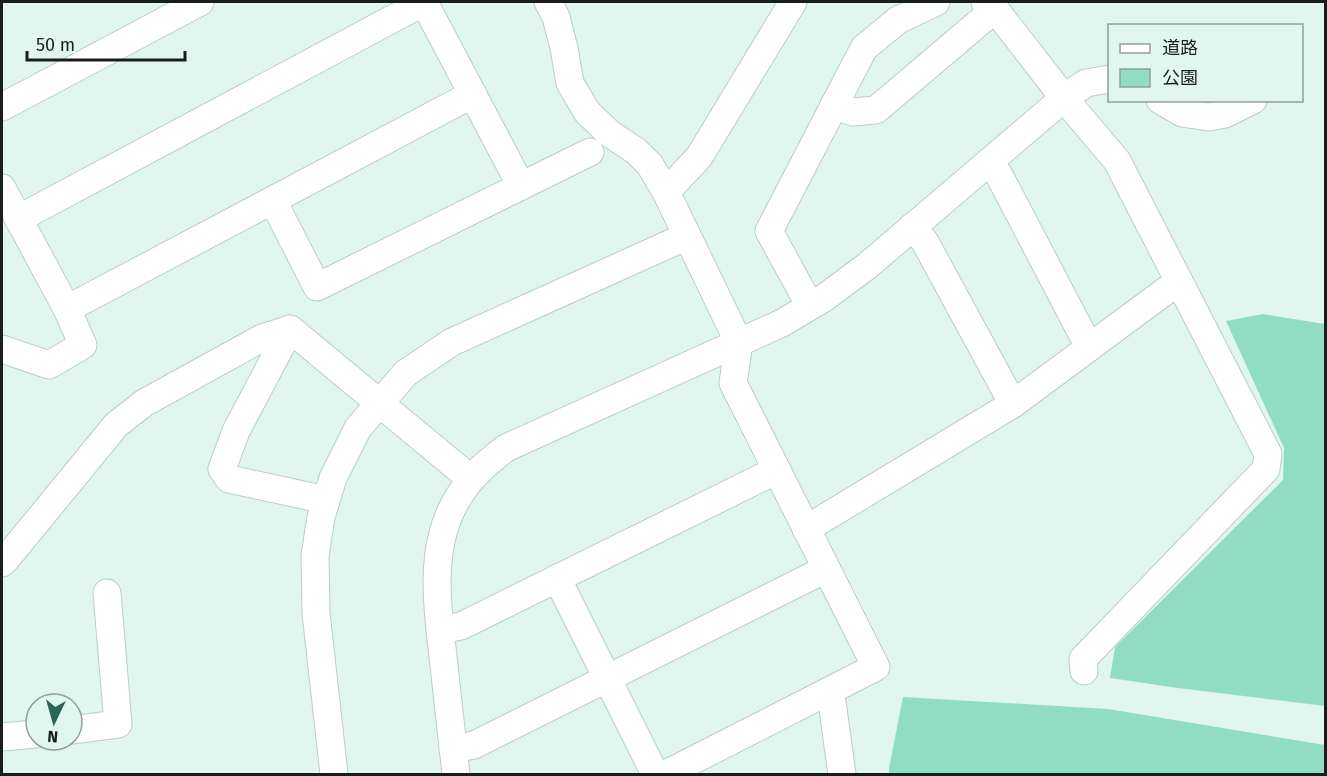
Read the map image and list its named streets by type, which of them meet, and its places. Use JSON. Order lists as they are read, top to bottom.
{
  "legend": ["道路", "公園"],
  "scale_bar": "50 m",
  "north": "bottom"
}
